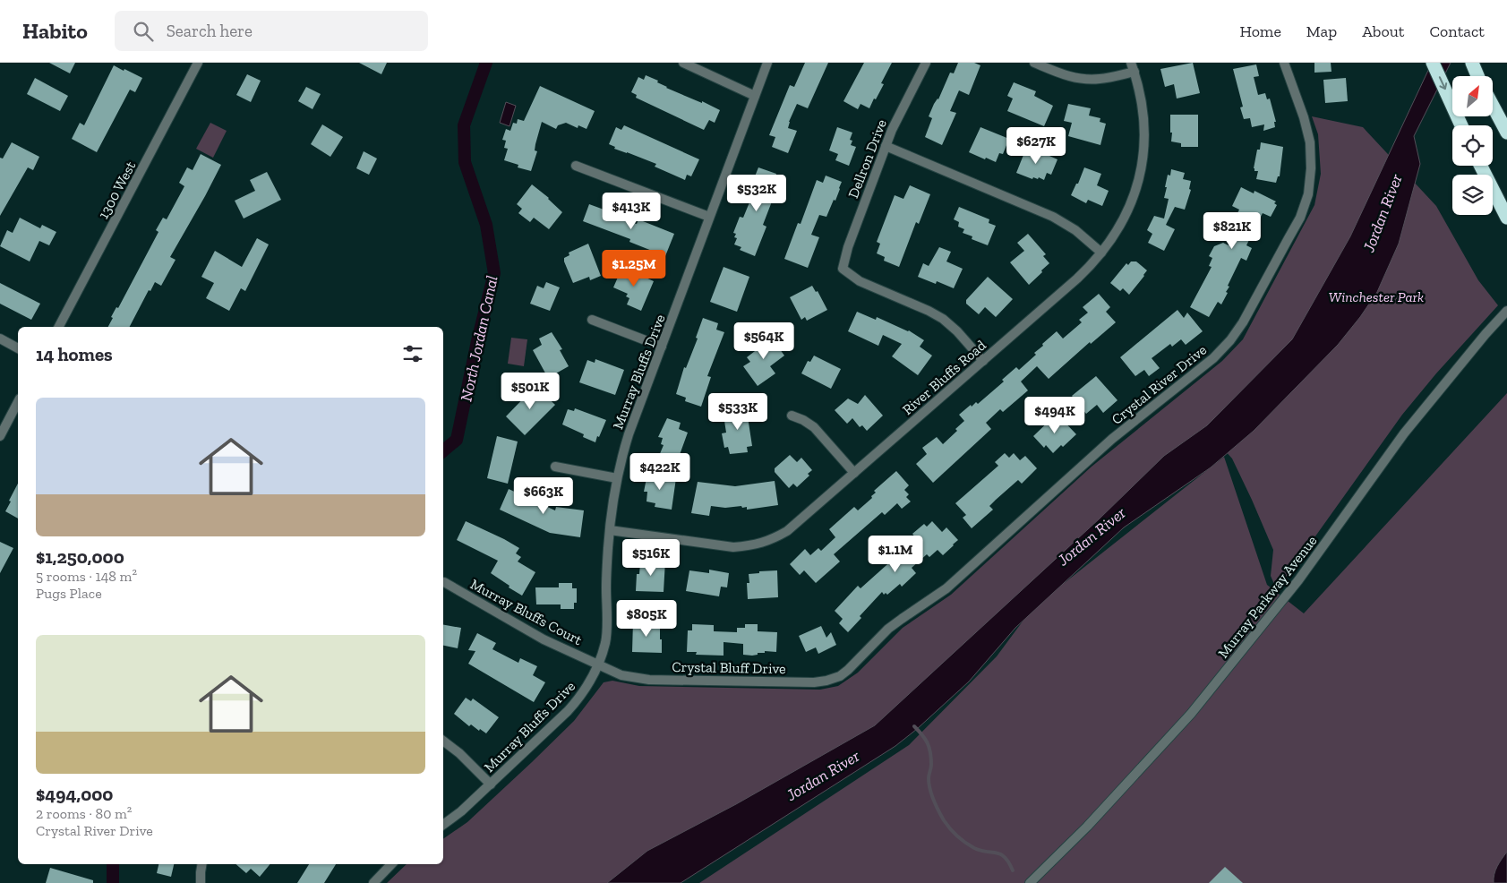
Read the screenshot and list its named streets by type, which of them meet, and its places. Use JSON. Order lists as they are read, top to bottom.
{
  "streets": {
    "street": [
      "Dellron Drive",
      "1300 West",
      "Murray Bluffs Drive",
      "River Bluffs Road",
      "Crystal River Drive",
      "Murray Parkway Avenue",
      "Murray Bluffs Court",
      "Crystal Bluff Drive"
    ]
  },
  "crossings": [
    ["Dellron Drive", "River Bluffs Road"],
    ["Murray Bluffs Drive", "River Bluffs Road"],
    ["Murray Bluffs Drive", "Murray Bluffs Court"],
    ["Murray Bluffs Drive", "Crystal Bluff Drive"],
    ["Crystal River Drive", "Crystal Bluff Drive"],
    ["Murray Bluffs Court", "Crystal Bluff Drive"]
  ],
  "water": ["Jordan River", "North Jordan Canal"],
  "parks": ["Winchester Park"],
  "north": "top right",
  "page": {
    "header": "Habito",
    "search": "Search here",
    "nav": [
      "Home",
      "Map",
      "About",
      "Contact"
    ],
    "price": [
      "$627K",
      "$532K",
      "$413K",
      "$821K",
      "$1.25M",
      "$564K",
      "$501K",
      "$533K",
      "$494K",
      "$422K",
      "$663K",
      "$1.1M",
      "$516K",
      "$805K"
    ],
    "heading": "14 homes",
    "list": [
      {
        "name": "$1,250,000",
        "note": "5 rooms · 148 m² · Pugs Place"
      },
      {
        "name": "$494,000",
        "note": "2 rooms · 80 m² · Crystal River Drive"
      }
    ]
  }
}
